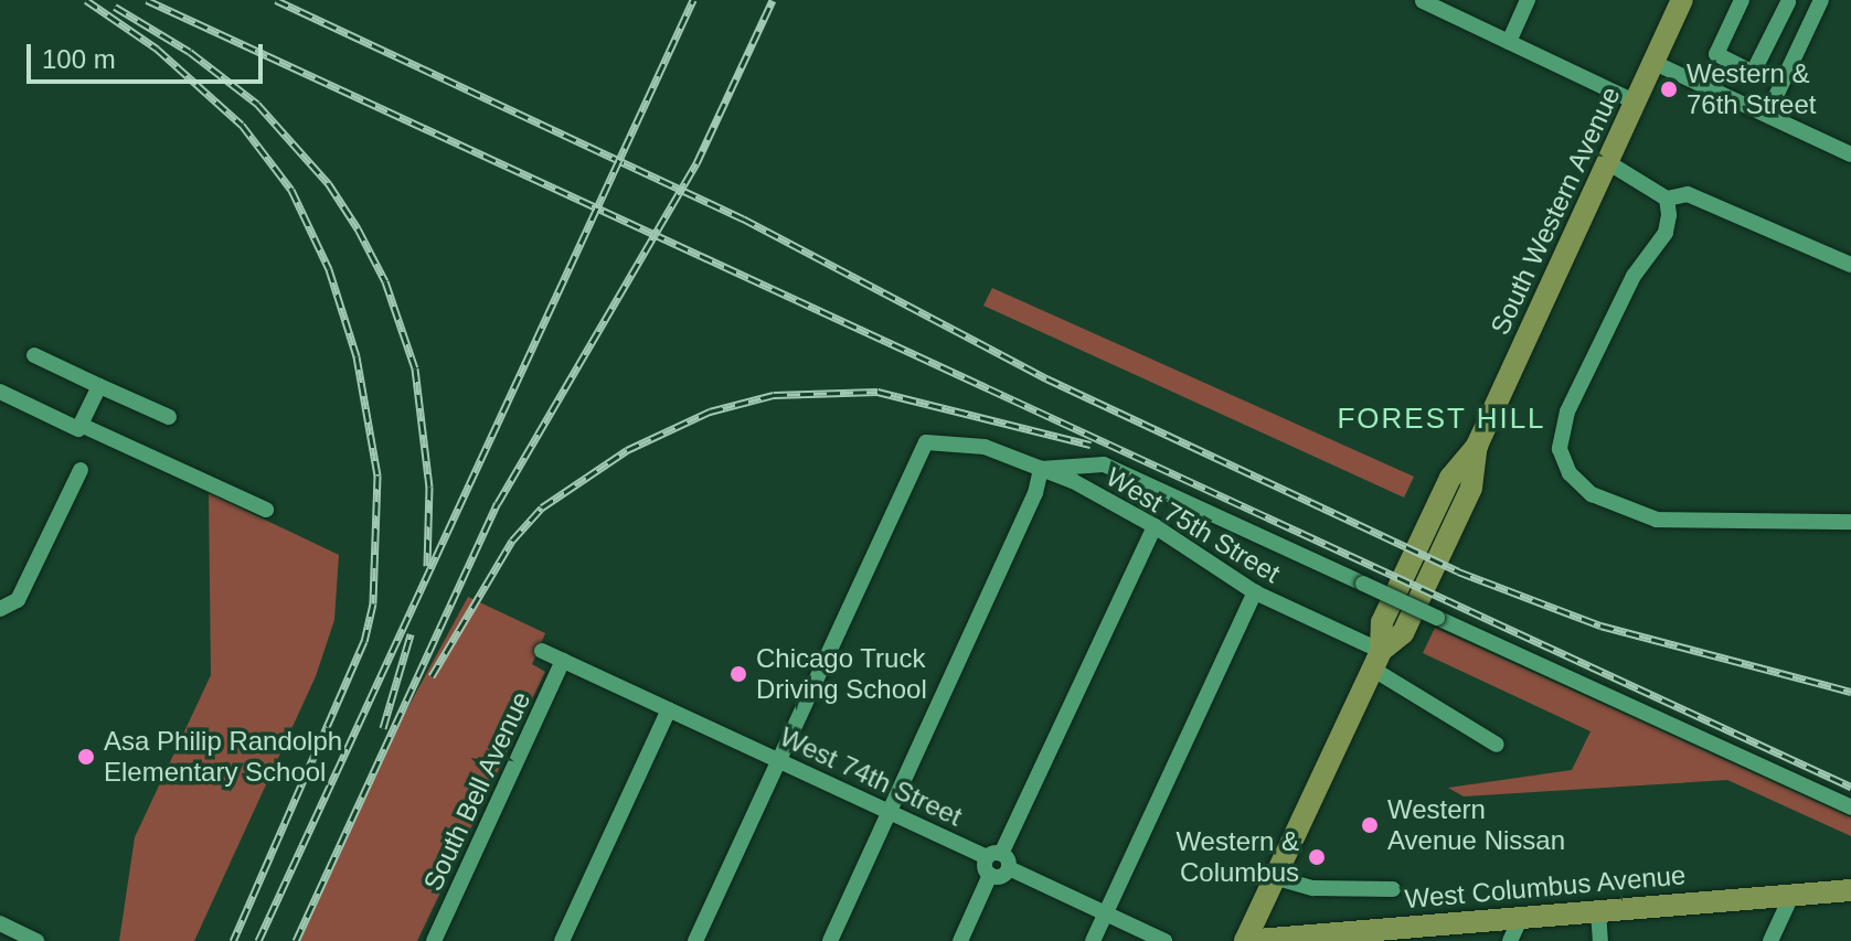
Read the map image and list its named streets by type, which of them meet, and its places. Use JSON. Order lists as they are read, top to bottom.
{
  "streets": {
    "main road": ["South Western Avenue", "West Columbus Avenue"],
    "street": ["West 75th Street", "West 74th Street", "South Bell Avenue"]
  },
  "crossings": [
    ["South Western Avenue", "West 75th Street"],
    ["South Western Avenue", "West Columbus Avenue"],
    ["West 75th Street", "West 74th Street"],
    ["West 74th Street", "South Bell Avenue"]
  ],
  "districts": ["FOREST HILL"],
  "places": [
    "Western & 76th Street",
    "Chicago Truck Driving School",
    "Asa Philip Randolph Elementary School",
    "Western Avenue Nissan",
    "Western & Columbus"
  ],
  "scale_bar": "100 m"
}
